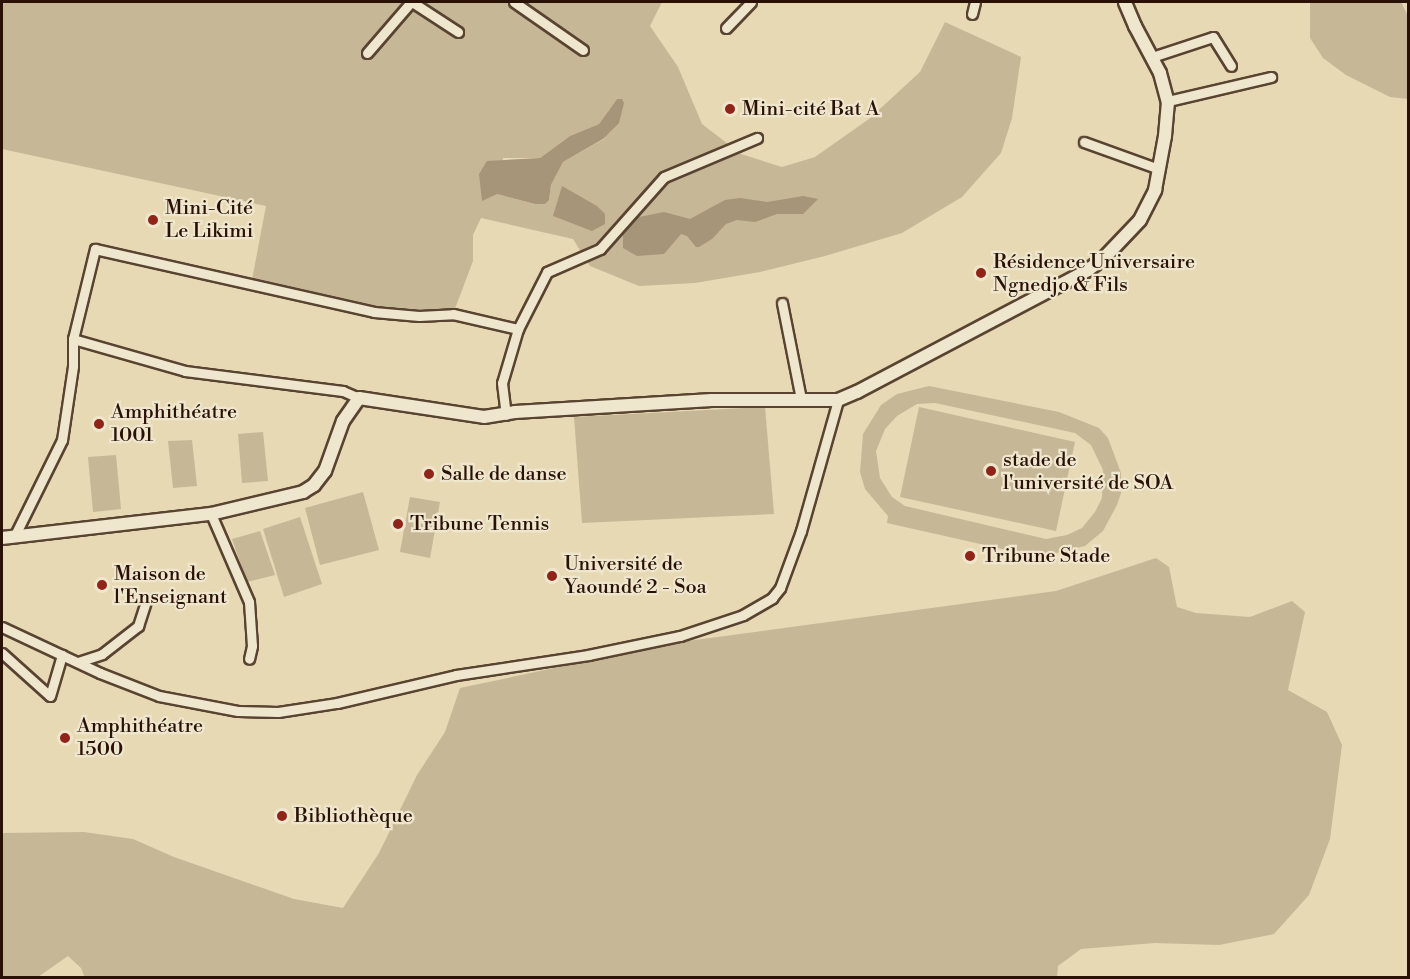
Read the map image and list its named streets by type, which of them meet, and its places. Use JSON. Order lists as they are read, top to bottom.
{
  "places": [
    "Mini-cité Bat A",
    "Mini-Cité Le Likimi",
    "Résidence Universaire Ngnedjo & Fils",
    "Amphithéatre 1001",
    "stade de l'université de SOA",
    "Salle de danse",
    "Tribune Tennis",
    "Tribune Stade",
    "Université de Yaoundé 2 - Soa",
    "Maison de l'Enseignant",
    "Amphithéatre 1500",
    "Bibliothèque"
  ]
}
